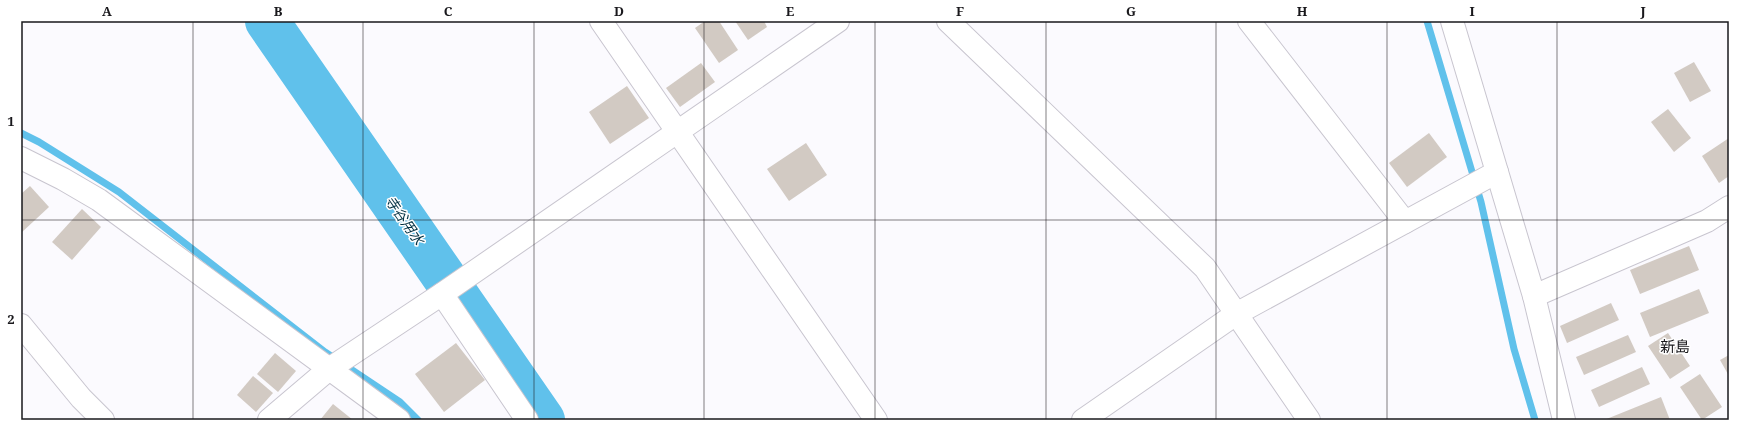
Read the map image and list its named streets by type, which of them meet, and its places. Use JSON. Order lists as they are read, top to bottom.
{
  "districts": ["新島"],
  "water": ["寺谷用水"],
  "grid": {
    "columns": [
      "A",
      "B",
      "C",
      "D",
      "E",
      "F",
      "G",
      "H",
      "I",
      "J"
    ],
    "rows": ["1", "2"]
  }
}
